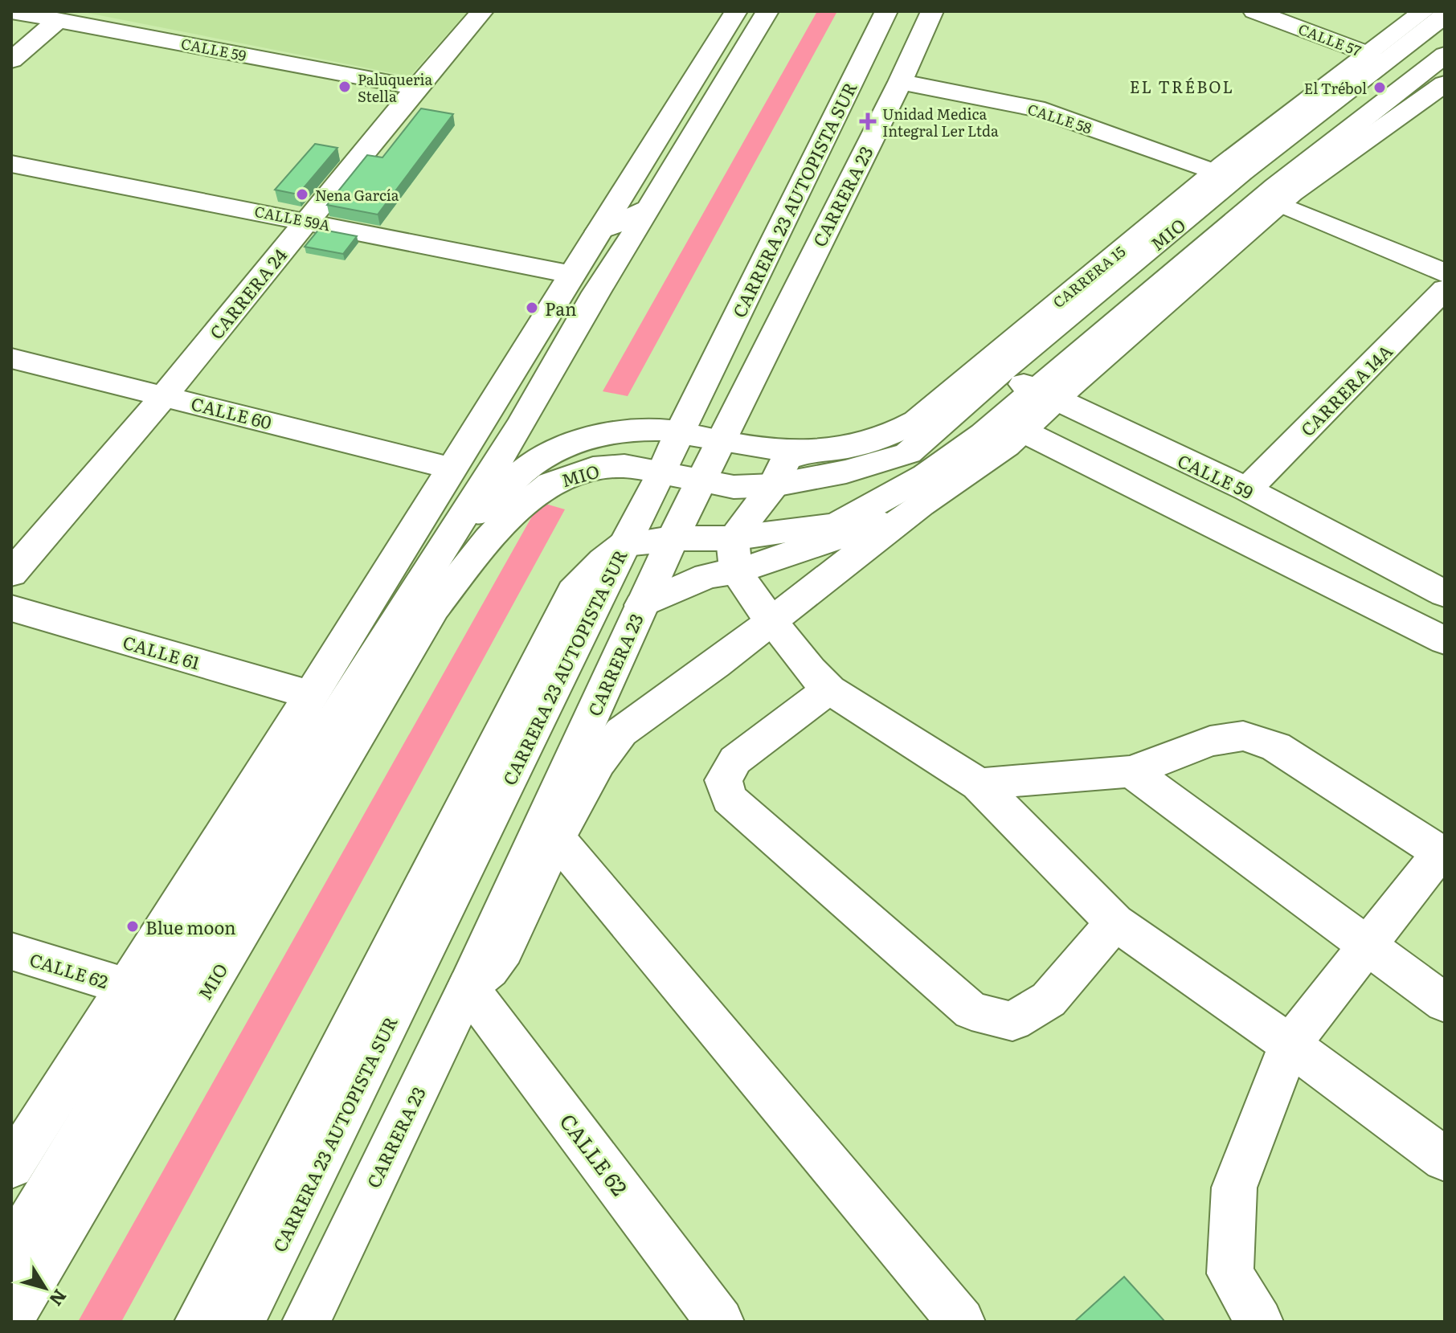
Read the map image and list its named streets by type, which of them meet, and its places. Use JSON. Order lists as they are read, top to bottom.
{
  "streets": {
    "street": [
      "CALLE 57",
      "CALLE 59",
      "CALLE 58",
      "CARRERA 23",
      "CARRERA 23 AUTOPISTA SUR",
      "CALLE 59A",
      "MIO",
      "CARRERA 15",
      "CARRERA 24",
      "CARRERA 14A",
      "CALLE 60",
      "CALLE 61",
      "CALLE 62"
    ]
  },
  "crossings": [
    ["CALLE 57", "CARRERA 15"],
    ["CALLE 59", "MIO"],
    ["CALLE 59", "CARRERA 15"],
    ["CALLE 59", "CARRERA 24"],
    ["CALLE 59", "CARRERA 14A"],
    ["CALLE 58", "CARRERA 23"],
    ["CALLE 58", "CARRERA 15"],
    ["CARRERA 23", "MIO"],
    ["CARRERA 23", "CARRERA 15"],
    ["CARRERA 23", "CALLE 62"],
    ["CARRERA 23 AUTOPISTA SUR", "MIO"],
    ["CARRERA 23 AUTOPISTA SUR", "CARRERA 15"],
    ["CALLE 59A", "CARRERA 24"],
    ["MIO", "CARRERA 15"],
    ["CARRERA 24", "CALLE 60"]
  ],
  "districts": ["EL TRÉBOL"],
  "places": {
    "other": [
      "Paluqueria Stella",
      "El Trébol",
      "Nena García",
      "Pan",
      "Blue moon"
    ],
    "health": ["Unidad Medica Integral Ler Ltda"]
  },
  "north": "bottom right"
}
